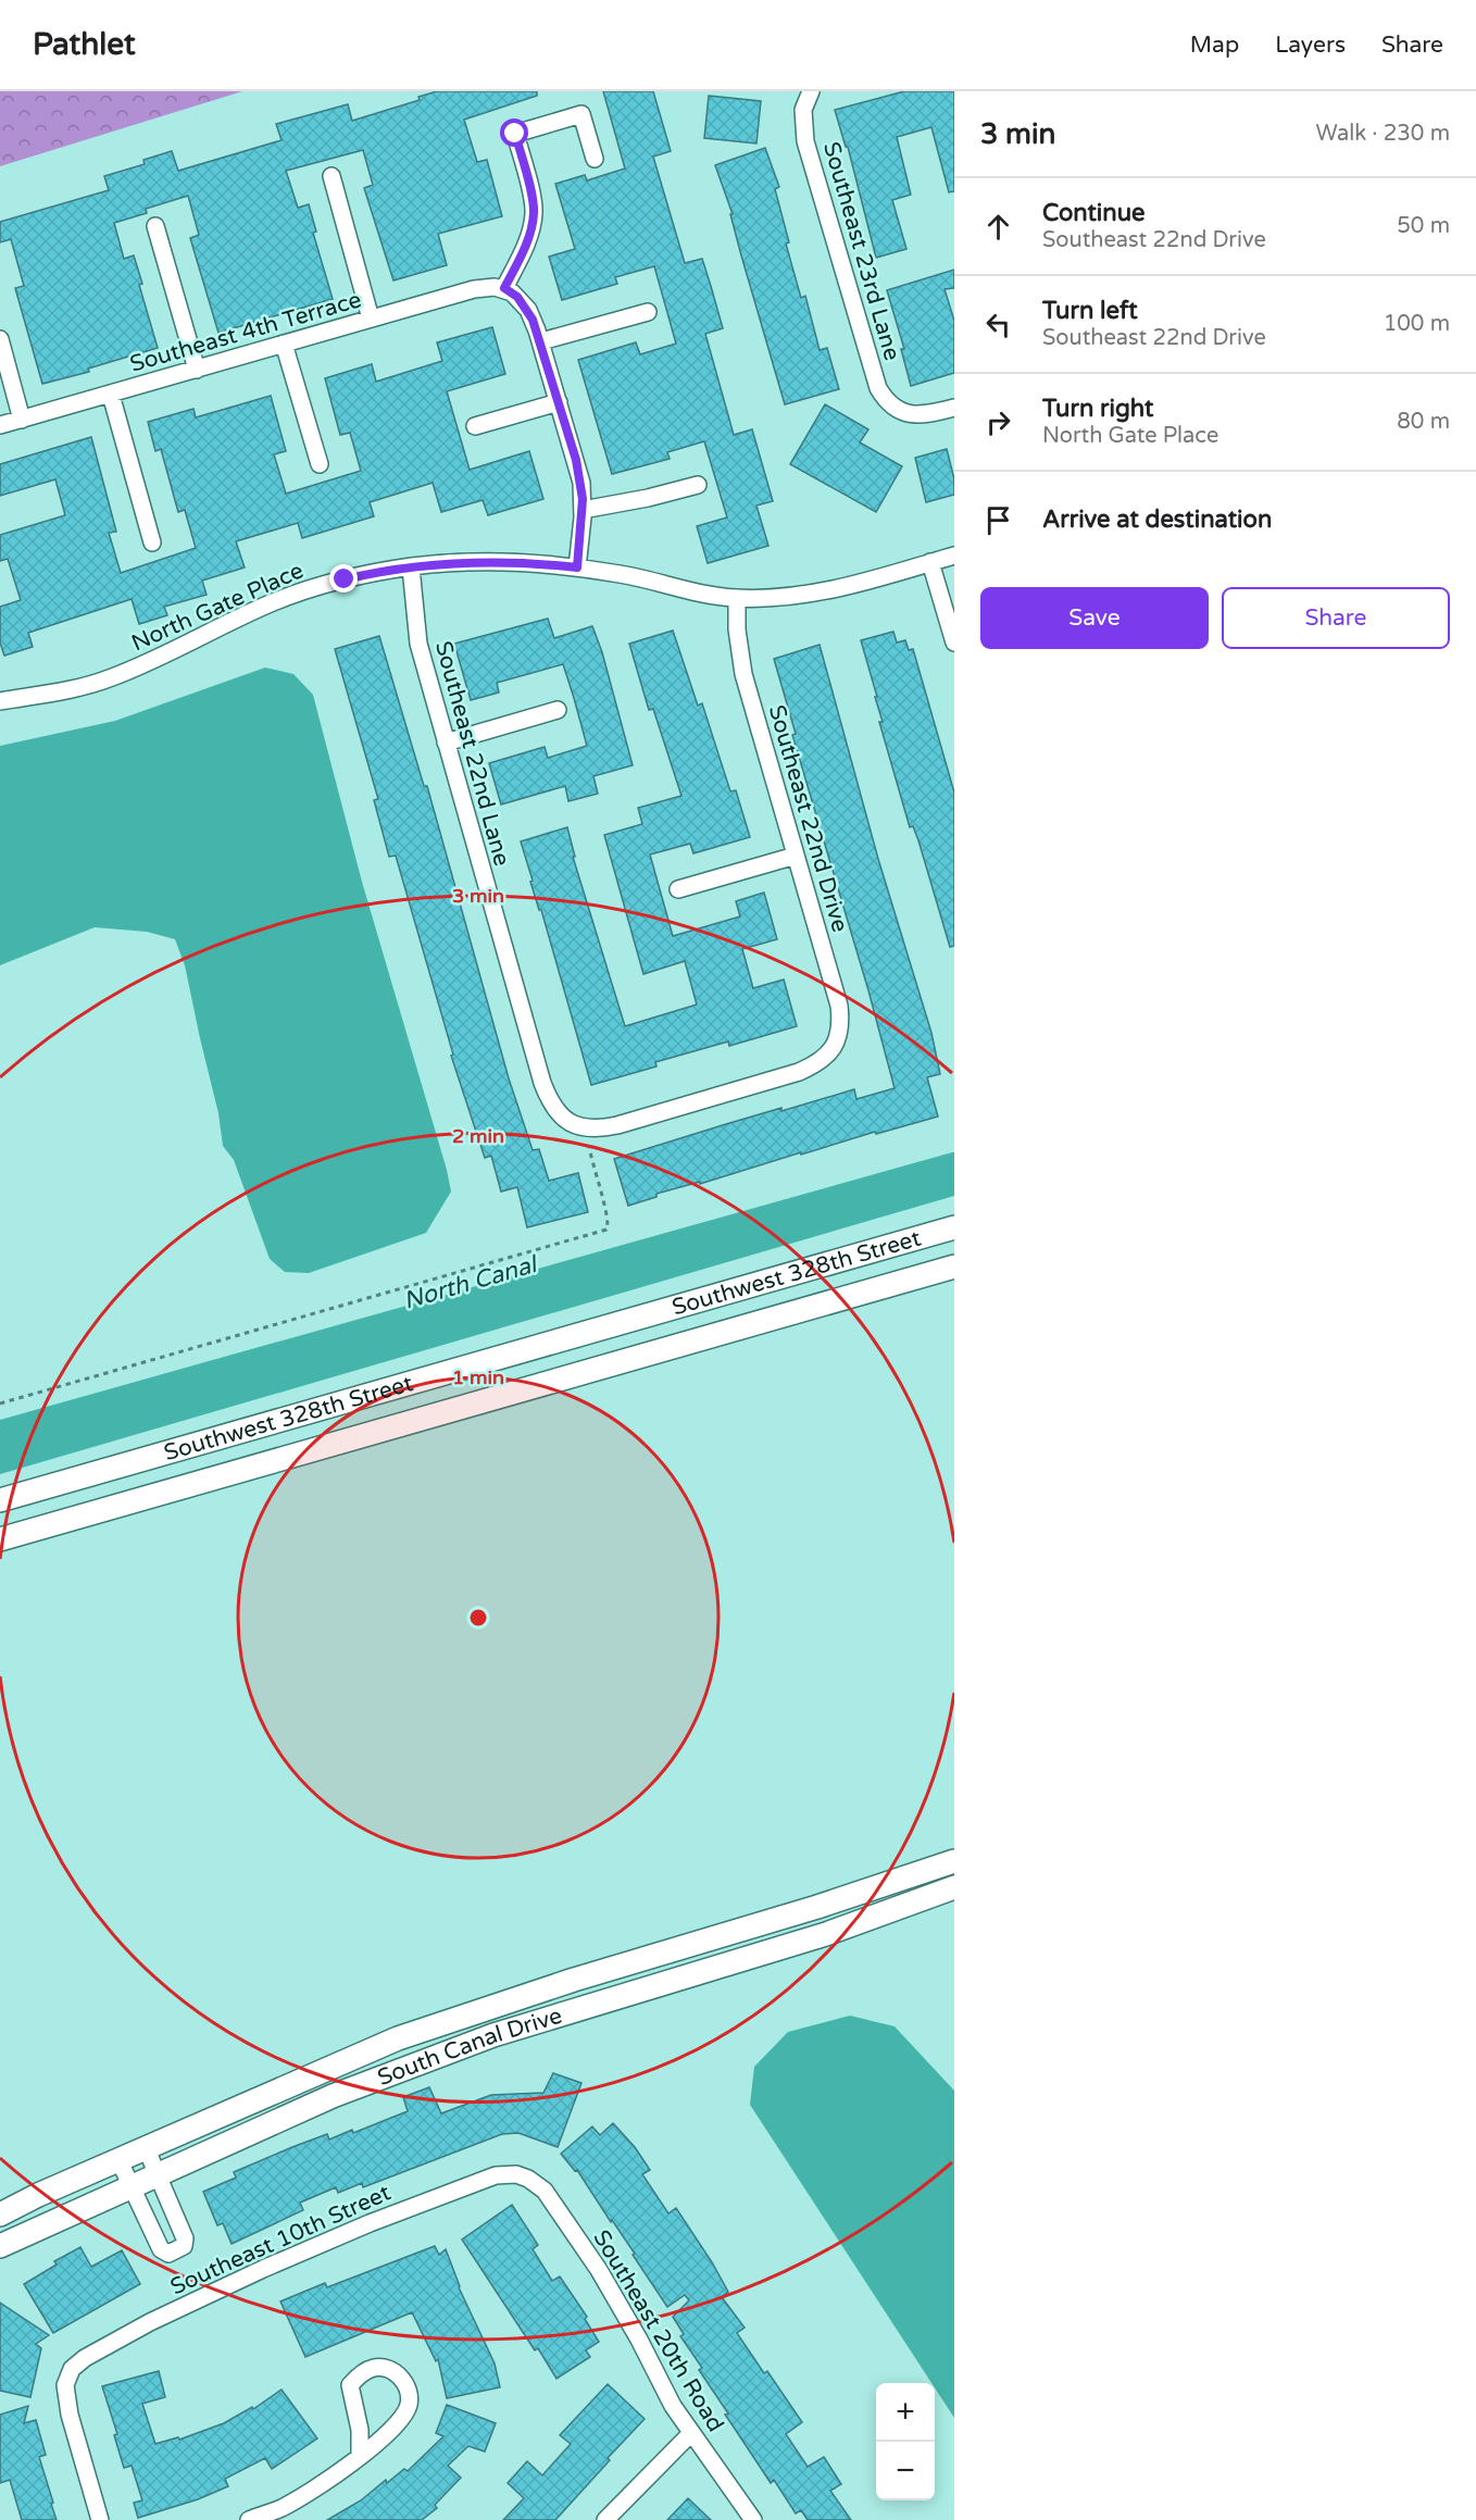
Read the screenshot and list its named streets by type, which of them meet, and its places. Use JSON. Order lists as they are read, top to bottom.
{
  "streets": {
    "street": [
      "Southeast 23rd Lane",
      "Southeast 4th Terrace",
      "North Gate Place",
      "Southeast 22nd Lane",
      "Southeast 22nd Drive",
      "Southwest 328th Street",
      "South Canal Drive",
      "Southeast 10th Street",
      "Southeast 20th Road"
    ]
  },
  "crossings": [
    ["North Gate Place", "Southeast 22nd Lane"],
    ["North Gate Place", "Southeast 22nd Drive"],
    ["Southeast 22nd Lane", "Southeast 22nd Drive"],
    ["Southeast 10th Street", "Southeast 20th Road"]
  ],
  "water": ["North Canal"],
  "page": {
    "header": "Pathlet",
    "nav": ["Map", "Layers", "Share"],
    "heading": ["3 min", "Walk · 230 m"],
    "list": [
      ["Continue", "Southeast 22nd Drive", "50 m"],
      ["Turn left", "Southeast 22nd Drive", "100 m"],
      ["Turn right", "North Gate Place", "80 m"],
      "Arrive at destination"
    ],
    "buttons": ["Save", "Share"],
    "map_buttons": ["+", "−"]
  },
  "rings": ["3 min", "2 min", "1 min"]
}
